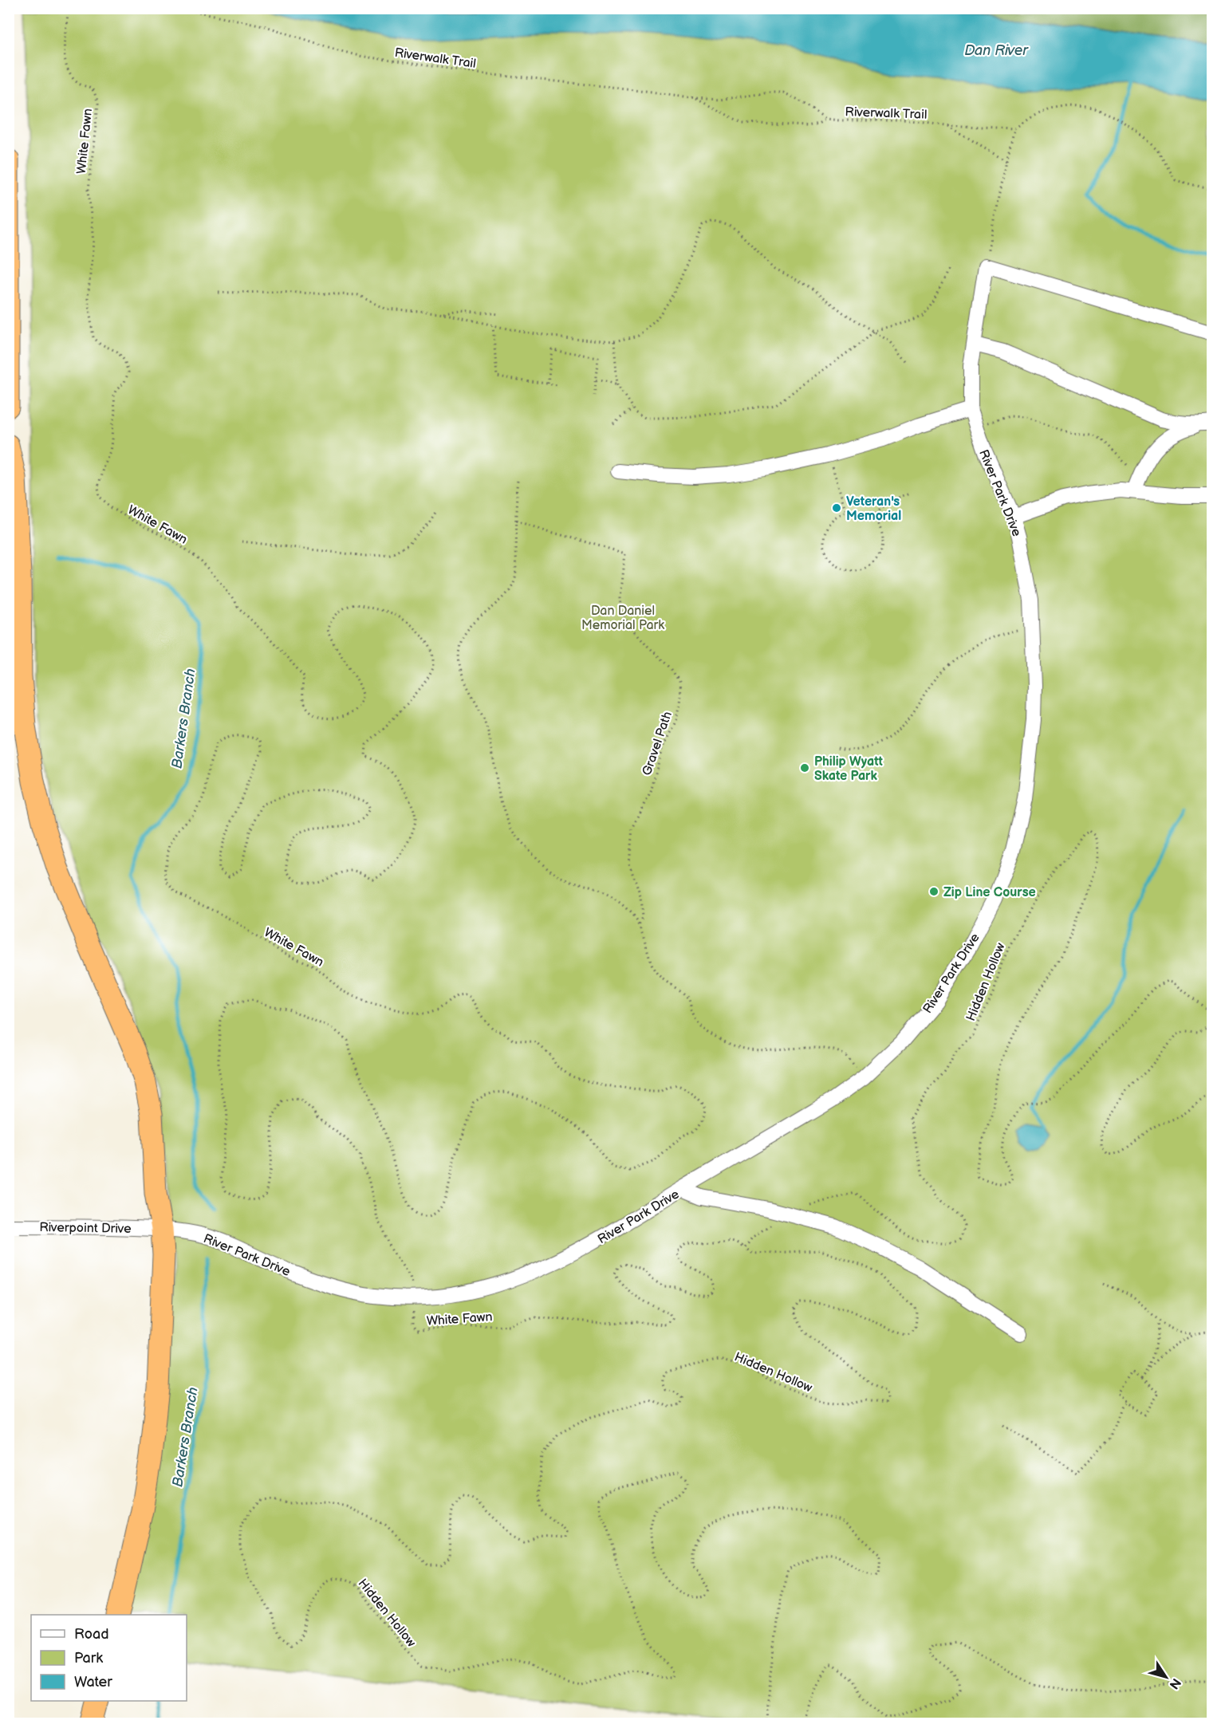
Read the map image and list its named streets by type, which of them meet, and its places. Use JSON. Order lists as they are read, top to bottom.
{
  "streets": {
    "street": ["River Park Drive", "Riverpoint Drive"],
    "path": [
      "Riverwalk Trail",
      "White Fawn",
      "Gravel Path",
      "Hidden Hollow"
    ]
  },
  "crossings": [
    ["White Fawn", "River Park Drive"],
    ["White Fawn", "Hidden Hollow"],
    ["River Park Drive", "Gravel Path"],
    ["River Park Drive", "Riverpoint Drive"]
  ],
  "water": ["Dan River", "Barkers Branch"],
  "parks": ["Dan Daniel Memorial Park"],
  "places": ["Veteran's Memorial", "Philip Wyatt Skate Park", "Zip Line Course"],
  "legend": ["Road", "Park", "Water"],
  "north": "bottom right"
}
